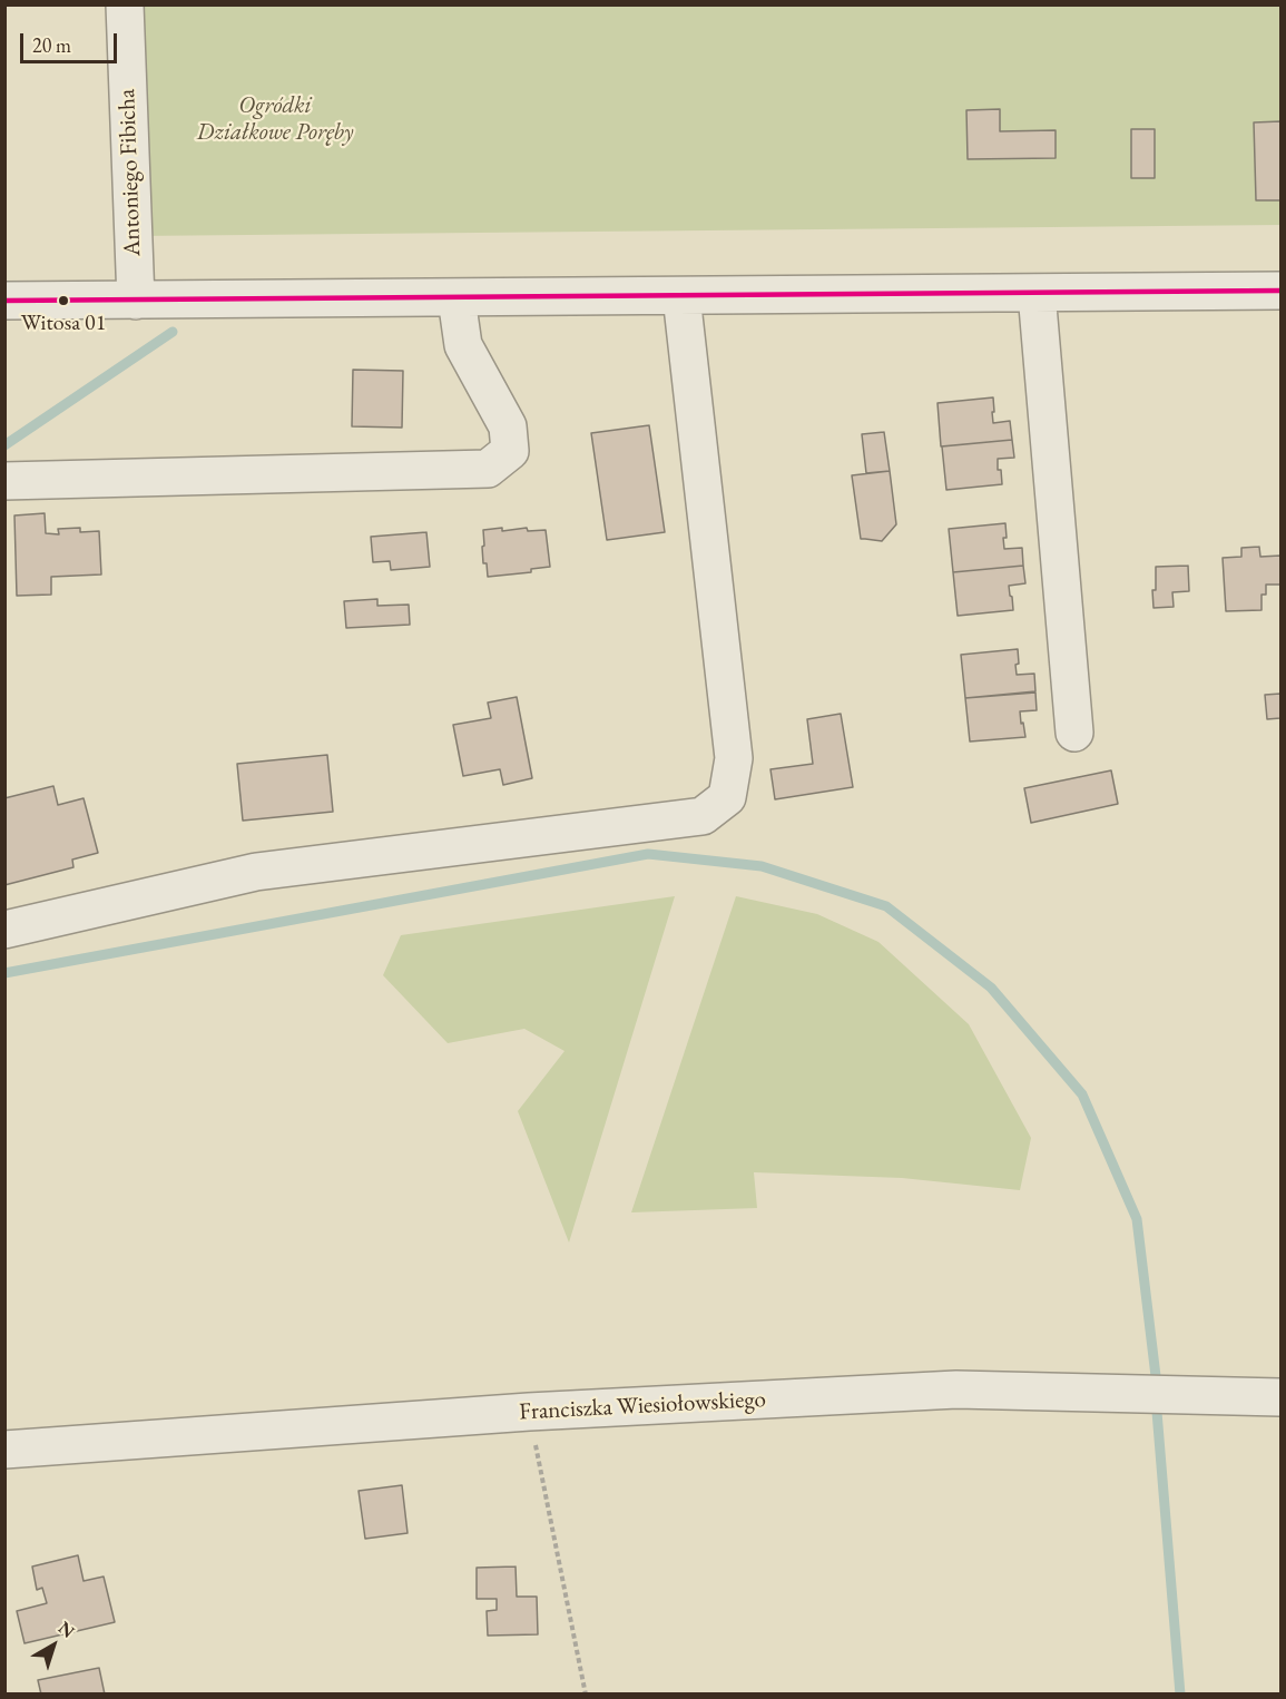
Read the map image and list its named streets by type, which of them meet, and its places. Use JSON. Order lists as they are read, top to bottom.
{
  "streets": {
    "street": ["Antoniego Fibicha", "Franciszka Wiesiołowskiego"]
  },
  "parks": ["Ogródki Działkowe Poręby"],
  "places": ["Witosa 01"],
  "scale_bar": "20 m",
  "north": "top right"
}
